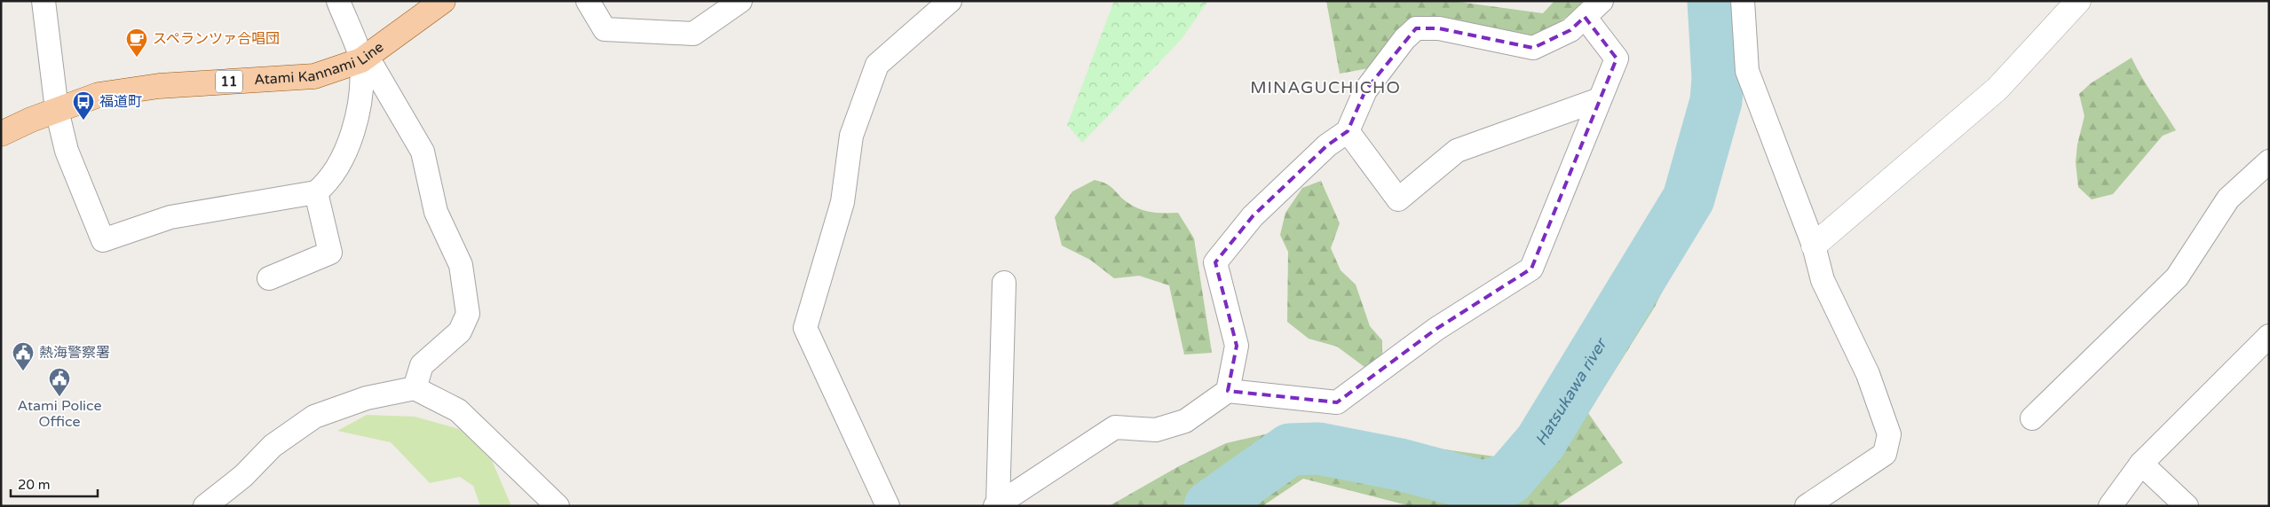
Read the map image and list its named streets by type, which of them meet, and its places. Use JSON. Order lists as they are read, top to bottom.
{
  "streets": {
    "main road": ["Atami Kannami Line", "11"]
  },
  "districts": ["MINAGUCHICHO"],
  "water": ["Hatsukawa river"],
  "places": {
    "cafe": ["スペランツァ合唱団"],
    "bus stop": ["福道町"],
    "public building": ["熱海警察署", "Atami Police Office"]
  },
  "scale_bar": "20 m"
}
